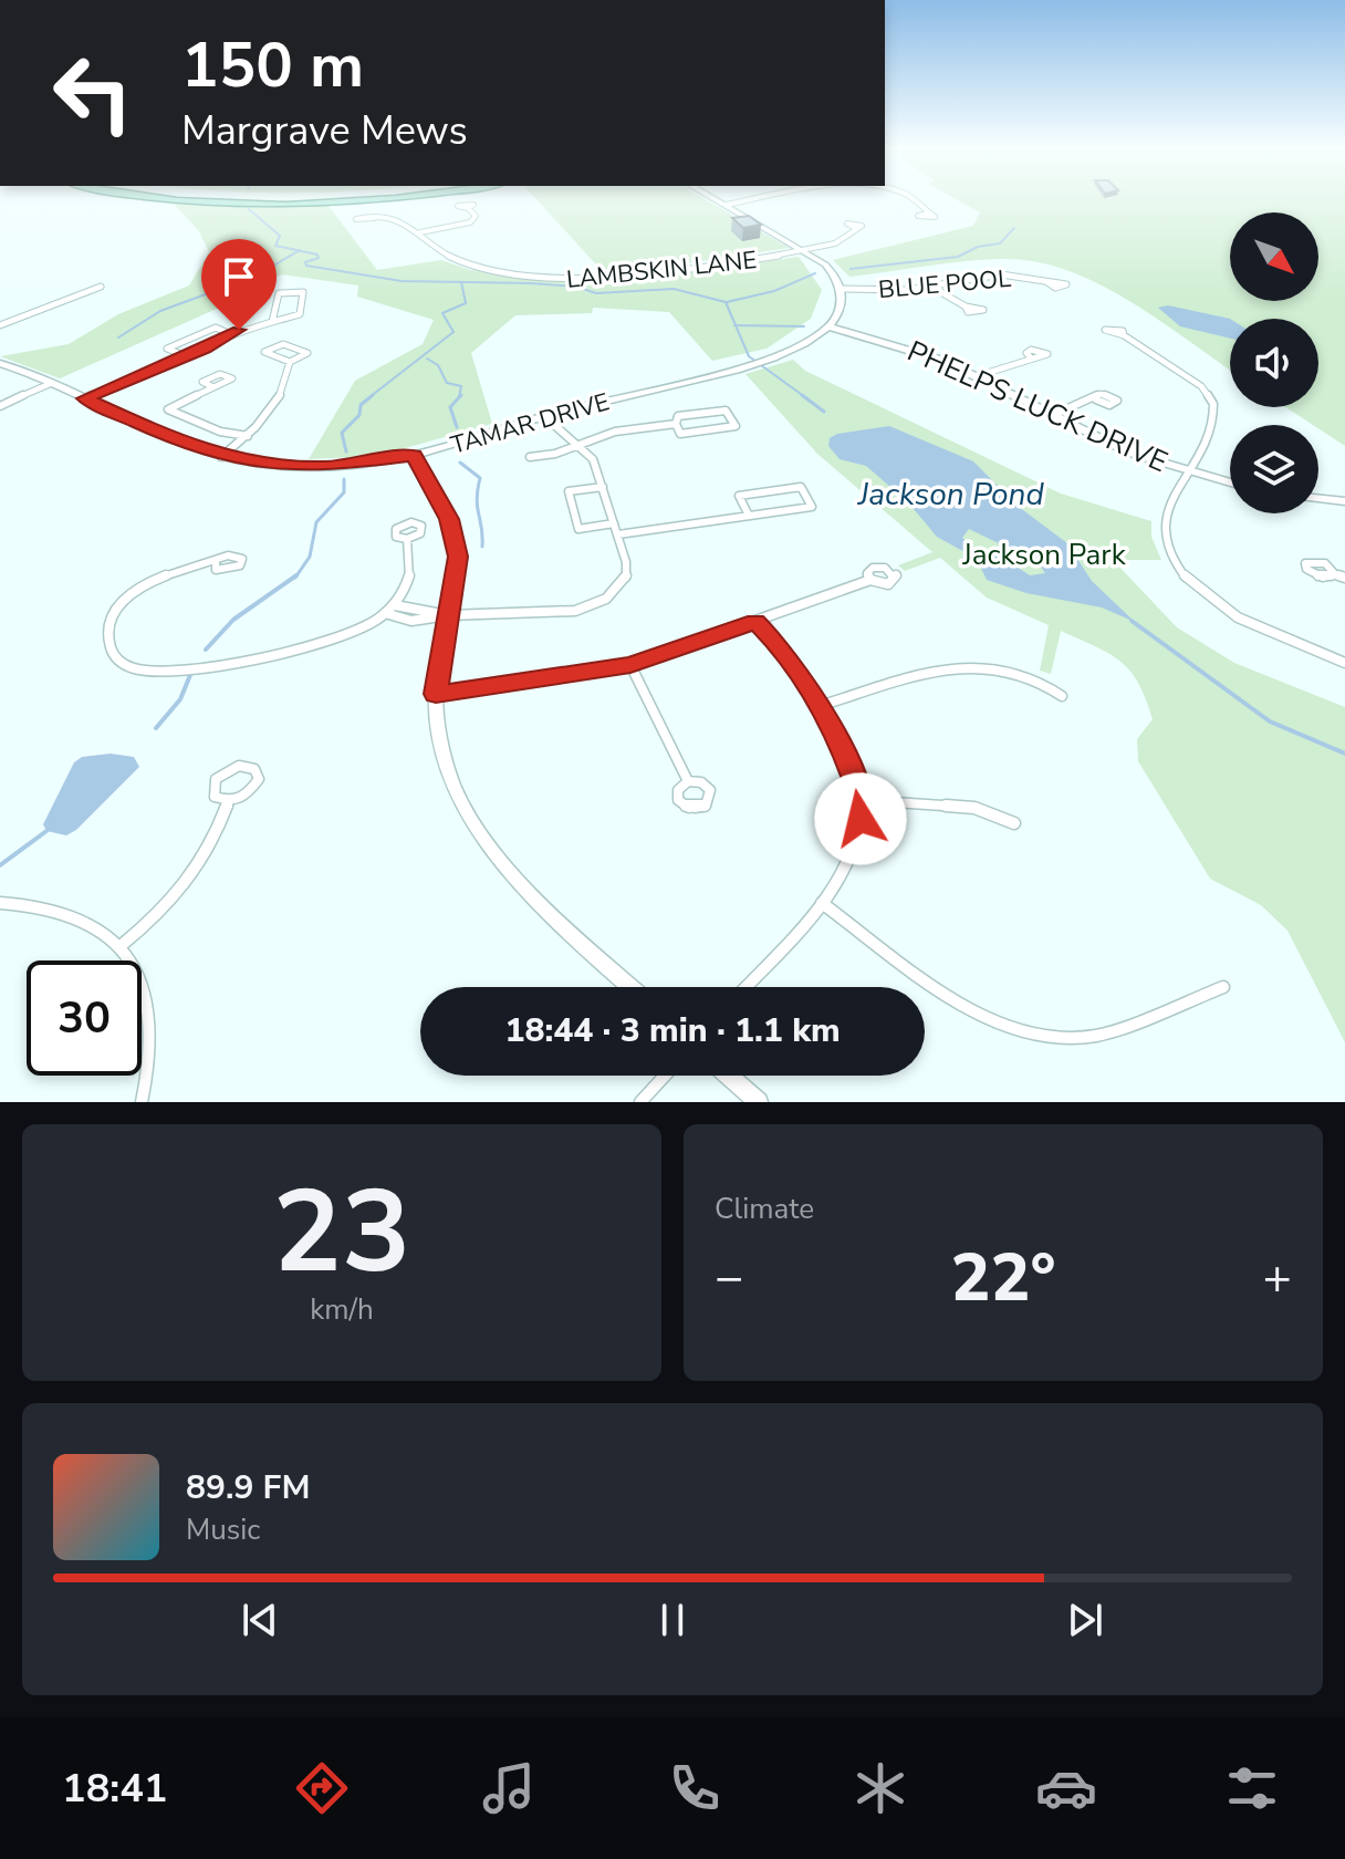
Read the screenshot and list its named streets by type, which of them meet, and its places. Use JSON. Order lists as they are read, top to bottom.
{
  "streets": {
    "street": [
      "LAMBSKIN LANE",
      "BLUE POOL",
      "PHELPS LUCK DRIVE",
      "TAMAR DRIVE"
    ]
  },
  "crossings": [
    ["PHELPS LUCK DRIVE", "TAMAR DRIVE"]
  ],
  "water": ["Jackson Pond"],
  "parks": ["Jackson Park"],
  "north": "bottom right",
  "page": {
    "turn": ["150 m", "Margrave Mews"],
    "limit": "30",
    "trip": "18:44 · 3 min · 1.1 km",
    "tile": [
      ["23", "km/h"],
      "Climate"
    ],
    "heat": ["−", "22°", "+"],
    "song": ["89.9 FM", "Music"],
    "tabs": "18:41"
  }
}
